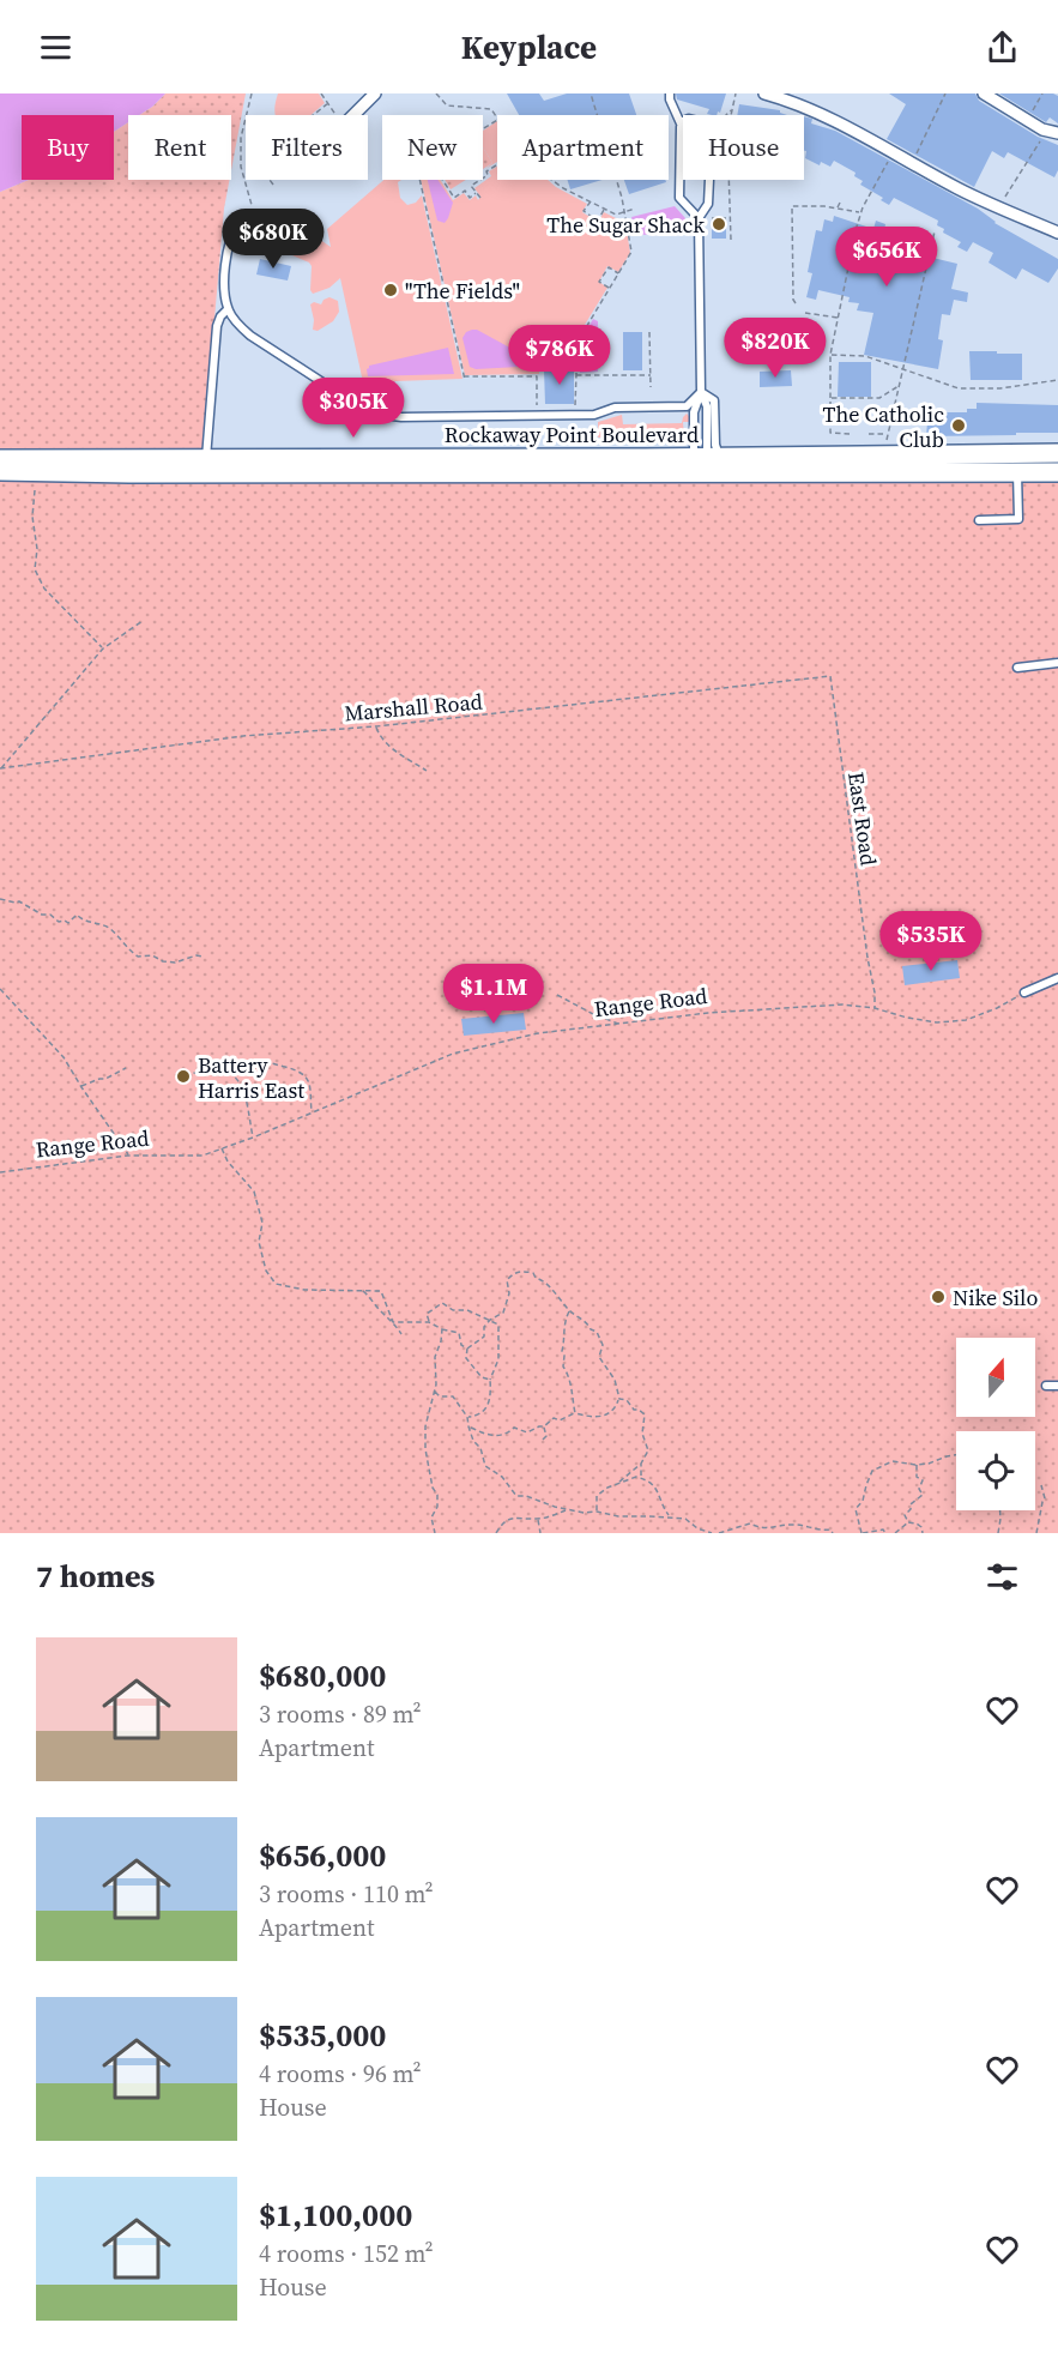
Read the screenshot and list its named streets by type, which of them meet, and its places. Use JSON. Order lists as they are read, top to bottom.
{
  "streets": {
    "street": ["Rockaway Point Boulevard"],
    "path": ["Marshall Road", "East Road", "Range Road"]
  },
  "crossings": [
    ["Marshall Road", "East Road"],
    ["East Road", "Range Road"]
  ],
  "places": [
    "The Sugar Shack",
    "\"The Fields\"",
    "The Catholic Club",
    "Battery Harris East",
    "Nike Silo"
  ],
  "north": "top",
  "page": {
    "header": "Keyplace",
    "chip": [
      "Buy",
      "Rent",
      "Filters",
      "New",
      "Apartment",
      "House"
    ],
    "price": [
      "$680K",
      "$656K",
      "$820K",
      "$786K",
      "$305K",
      "$535K",
      "$1.1M"
    ],
    "heading": "7 homes",
    "list": [
      {
        "name": "$680,000",
        "note": "3 rooms · 89 m² · Apartment"
      },
      {
        "name": "$656,000",
        "note": "3 rooms · 110 m² · Apartment"
      },
      {
        "name": "$535,000",
        "note": "4 rooms · 96 m² · House"
      },
      {
        "name": "$1,100,000",
        "note": "4 rooms · 152 m² · House"
      }
    ]
  }
}
